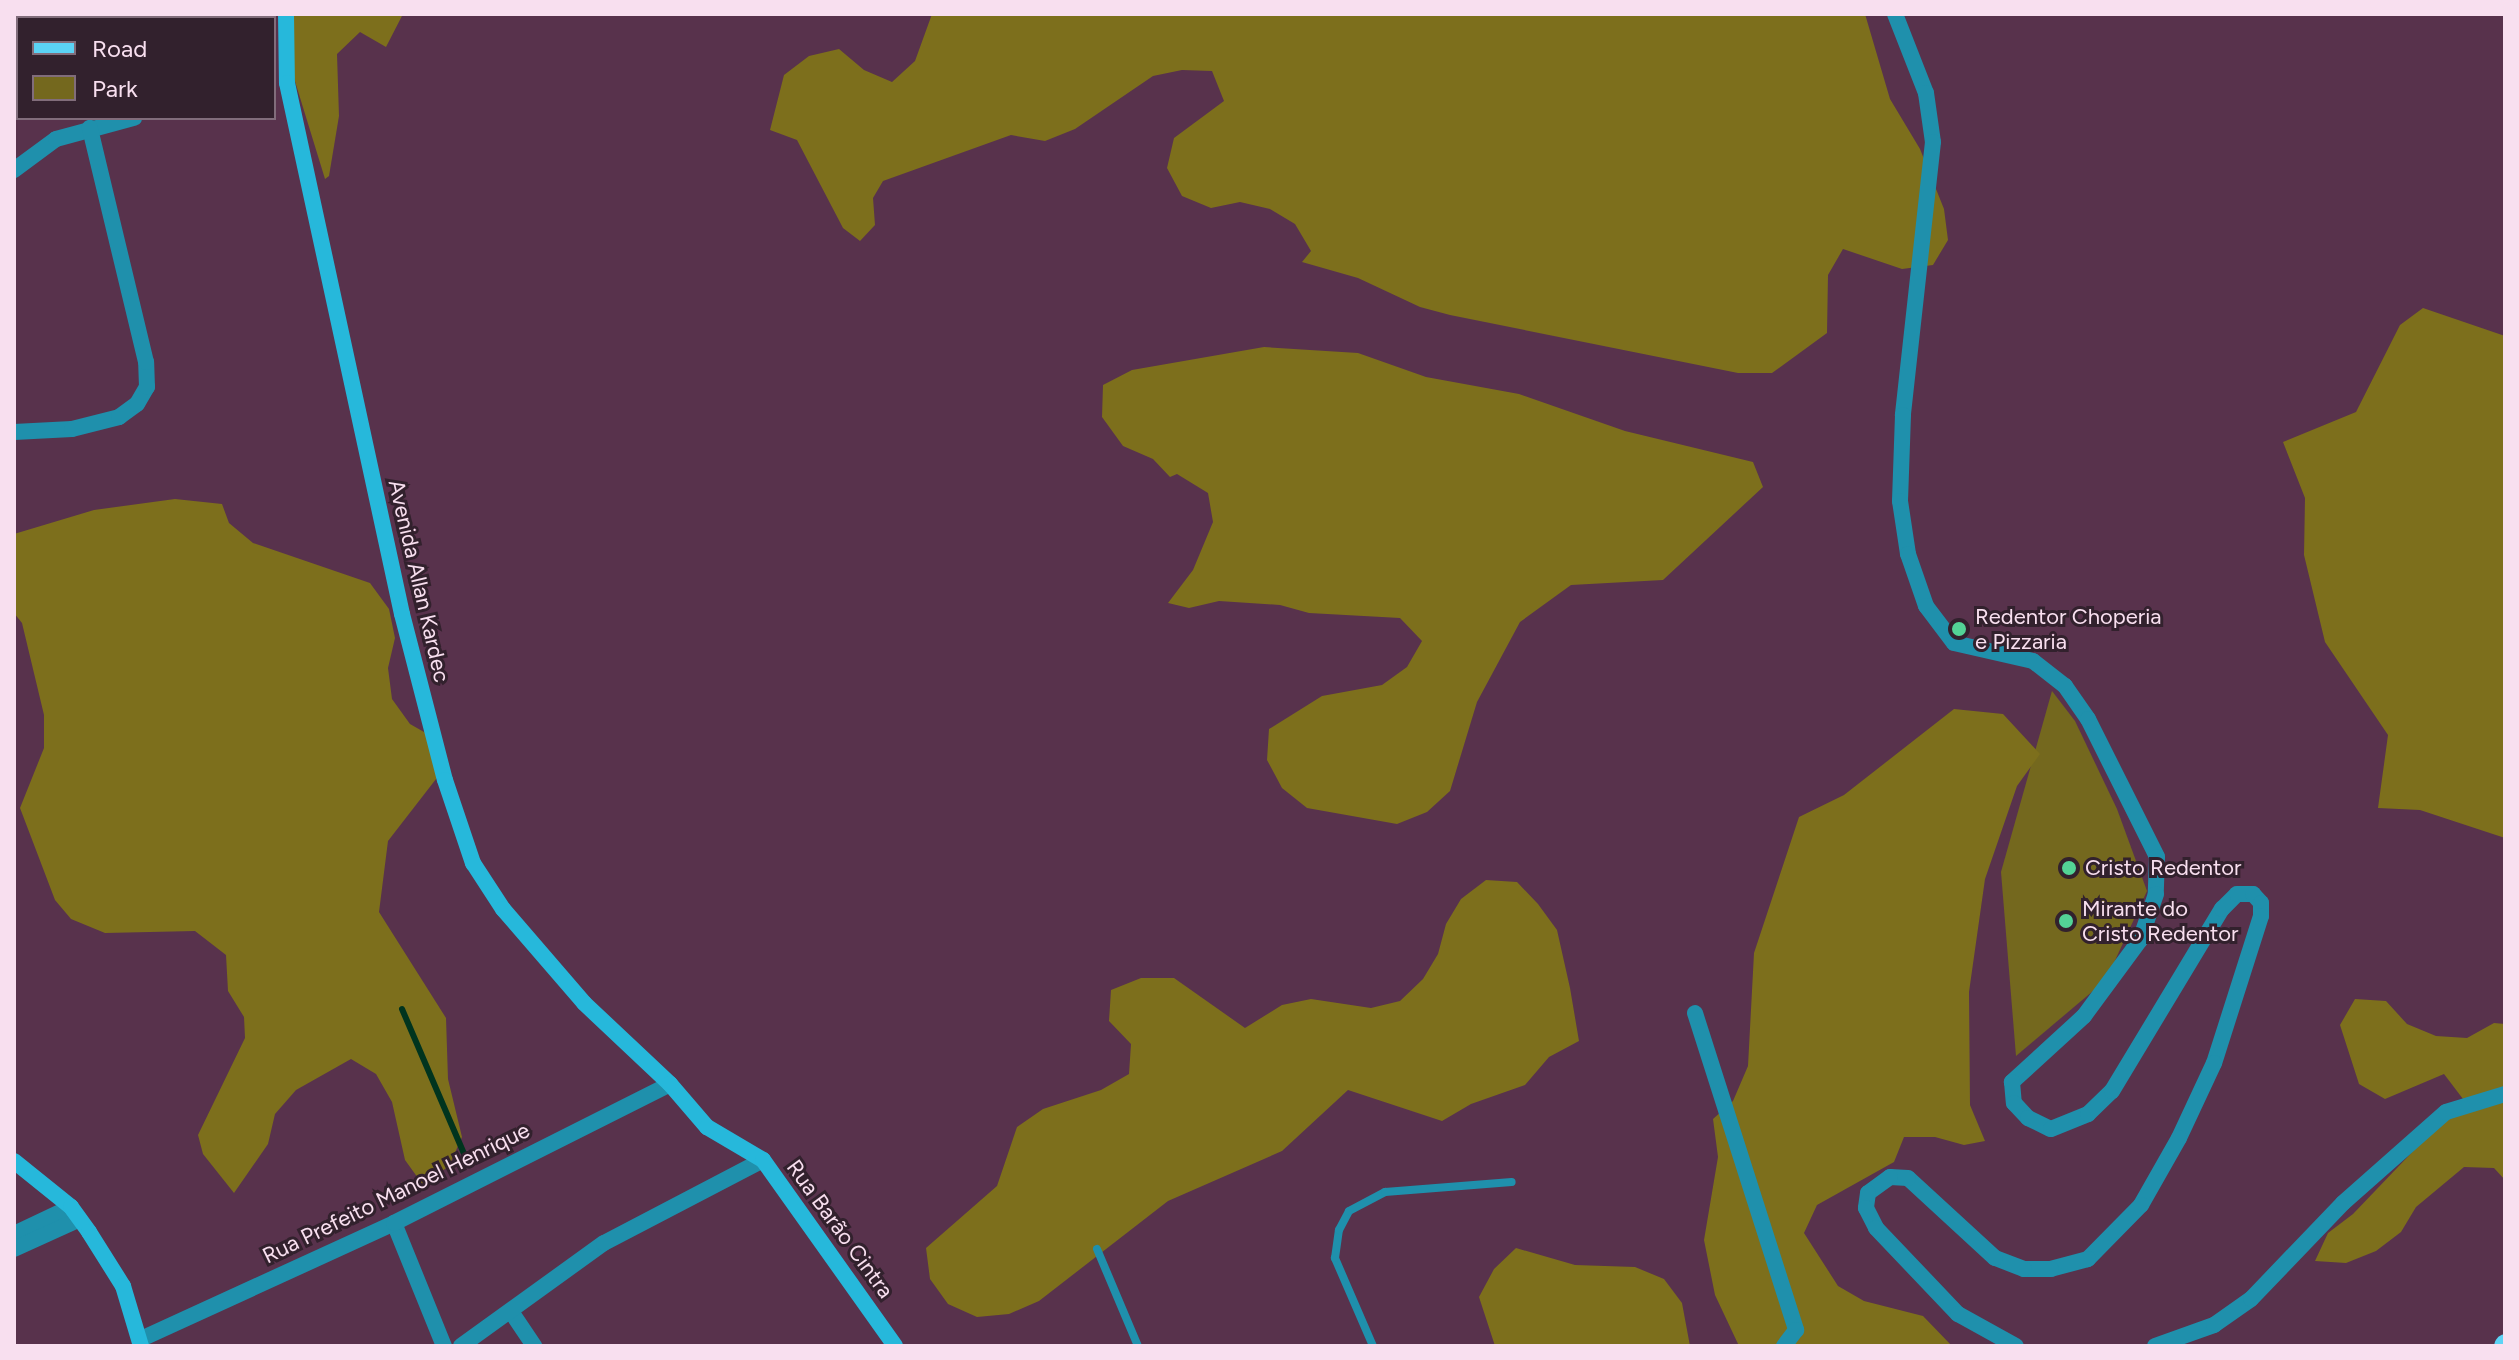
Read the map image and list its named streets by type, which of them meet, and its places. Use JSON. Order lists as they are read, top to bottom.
{
  "streets": {
    "street": ["Avenida Allan Kardec", "Rua Prefeito Manoel Henrique", "Rua Barão Cintra"]
  },
  "crossings": [
    ["Avenida Allan Kardec", "Rua Prefeito Manoel Henrique"],
    ["Avenida Allan Kardec", "Rua Barão Cintra"],
    ["Rua Prefeito Manoel Henrique", "Rua Barão Cintra"]
  ],
  "places": ["Redentor Choperia e Pizzaria", "Cristo Redentor", "Mirante do Cristo Redentor"],
  "legend": ["Road", "Park"]
}
